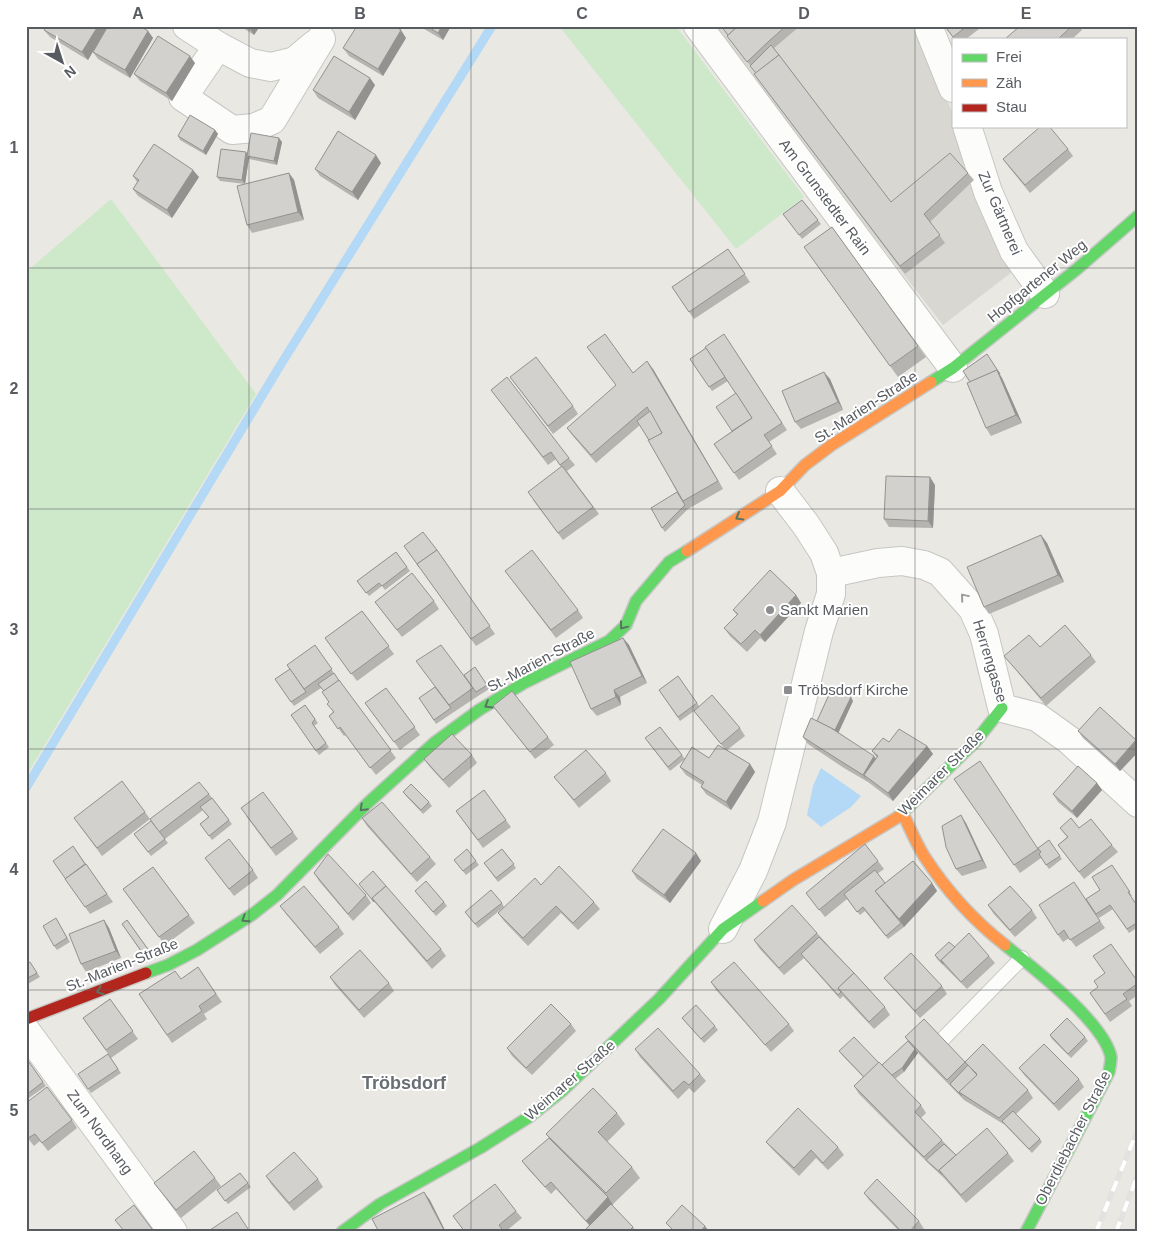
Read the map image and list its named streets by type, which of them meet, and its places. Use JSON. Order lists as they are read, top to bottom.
{
  "streets": {
    "street": [
      "Am Grunstedter Rain",
      "Zur Gärtnerei",
      "Hopfgartener Weg",
      "St.-Marien-Straße",
      "Herrengasse",
      "Weimarer Straße",
      "Zum Nordhang",
      "Oberdiebacher Straße"
    ]
  },
  "crossings": [
    ["Am Grunstedter Rain", "Hopfgartener Weg"],
    ["Am Grunstedter Rain", "St.-Marien-Straße"],
    ["Zur Gärtnerei", "Hopfgartener Weg"],
    ["Hopfgartener Weg", "St.-Marien-Straße"],
    ["St.-Marien-Straße", "Weimarer Straße"],
    ["Herrengasse", "Weimarer Straße"],
    ["Weimarer Straße", "Oberdiebacher Straße"]
  ],
  "one_way": ["St.-Marien-Straße", "Herrengasse"],
  "districts": ["Tröbsdorf"],
  "places": {
    "other": ["Sankt Marien"],
    "transit": ["Tröbsdorf Kirche"]
  },
  "legend": ["Frei", "Zäh", "Stau"],
  "north": "bottom right",
  "grid": {
    "columns": [
      "A",
      "B",
      "C",
      "D",
      "E"
    ],
    "rows": [
      "1",
      "2",
      "3",
      "4",
      "5"
    ]
  }
}
